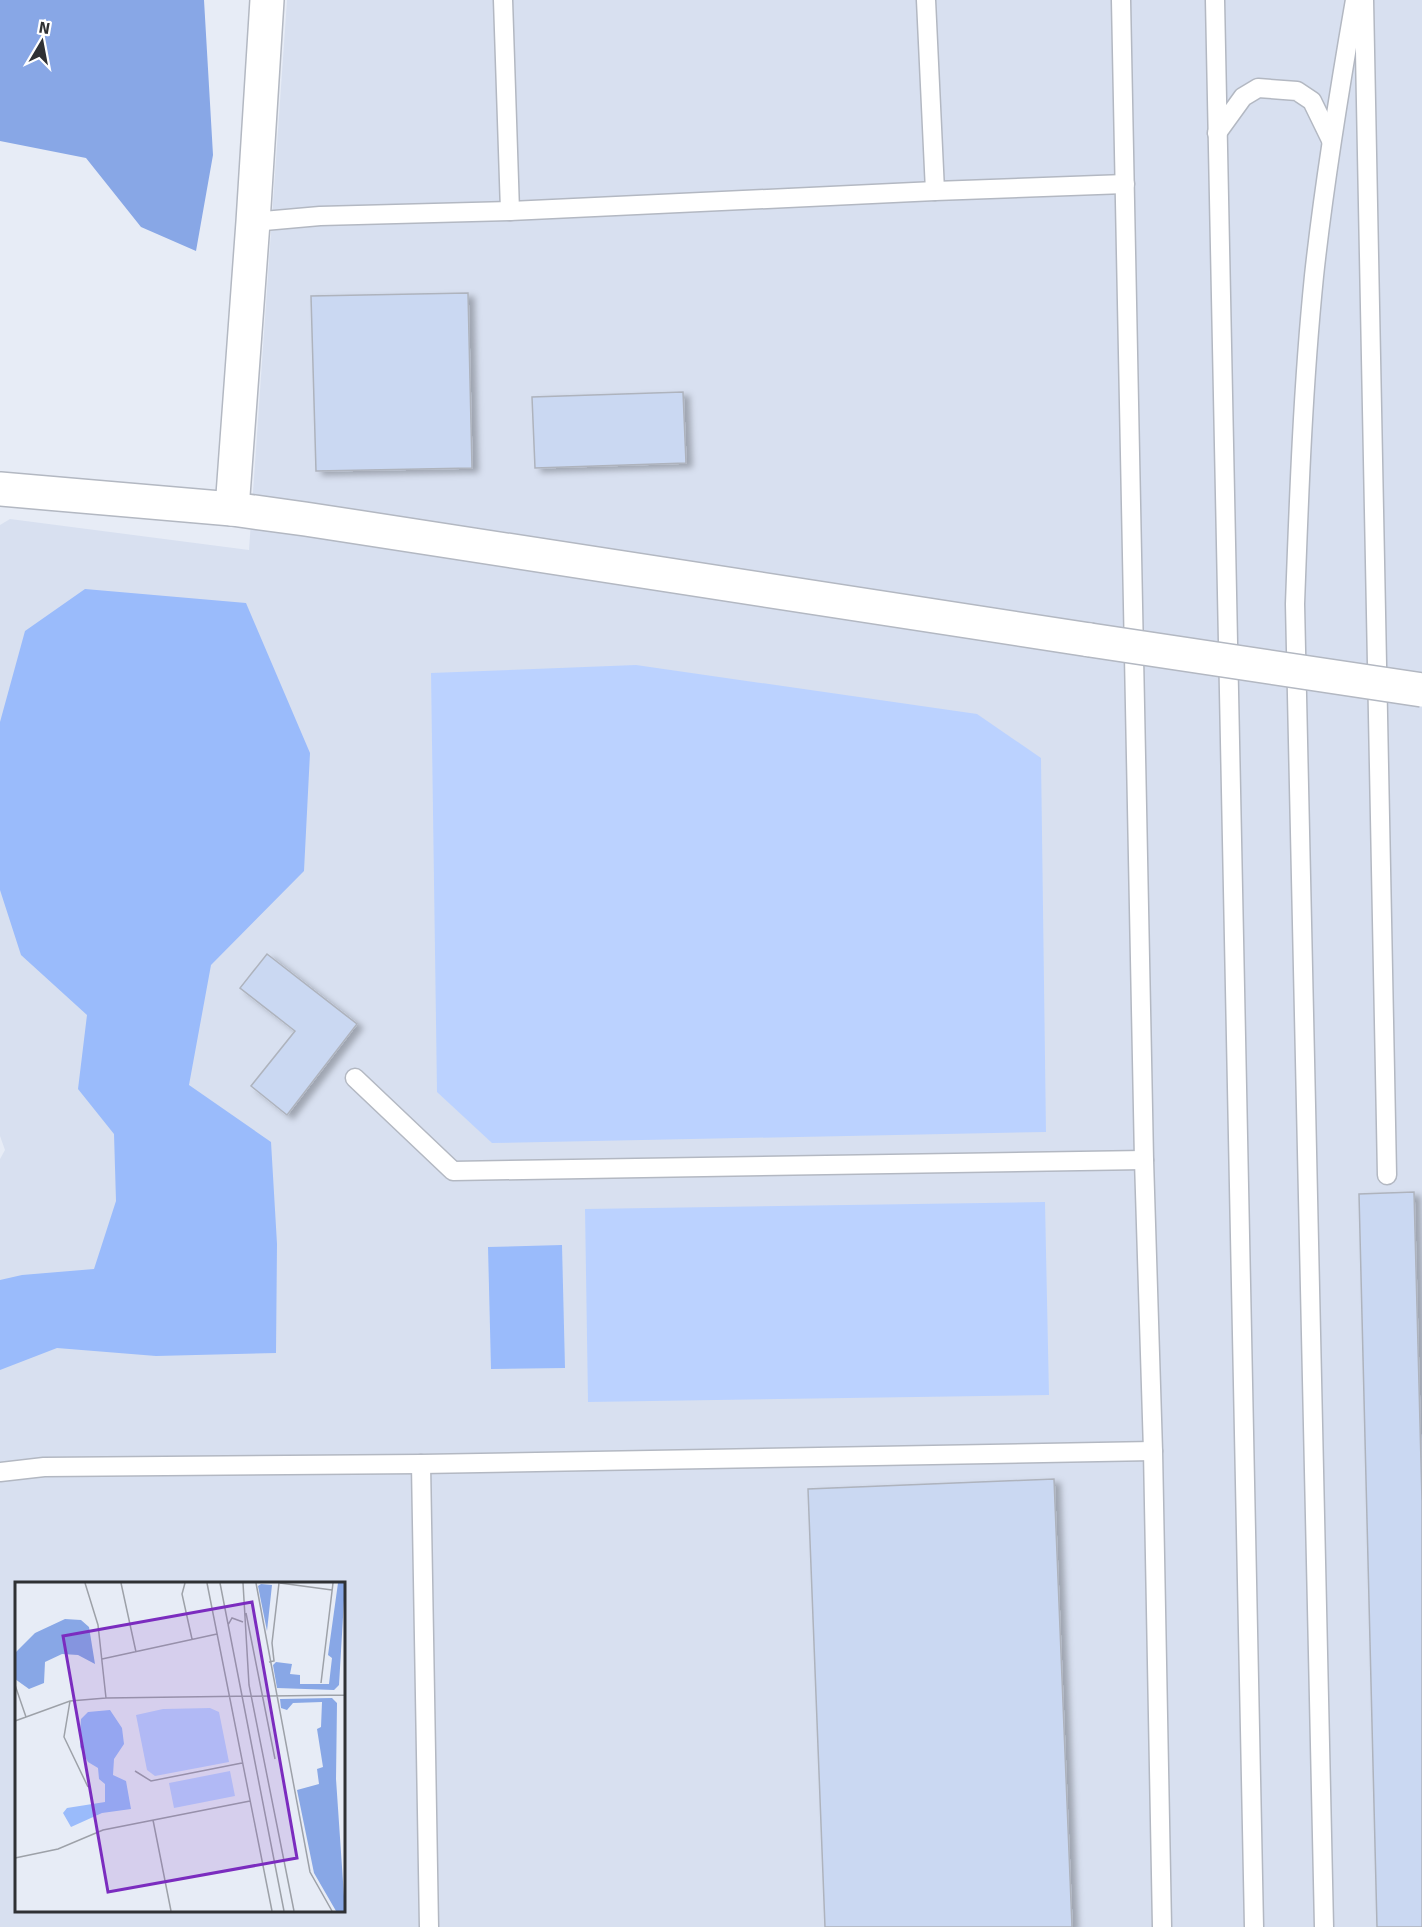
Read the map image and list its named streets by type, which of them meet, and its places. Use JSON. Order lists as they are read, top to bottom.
{
  "north": "top"
}
